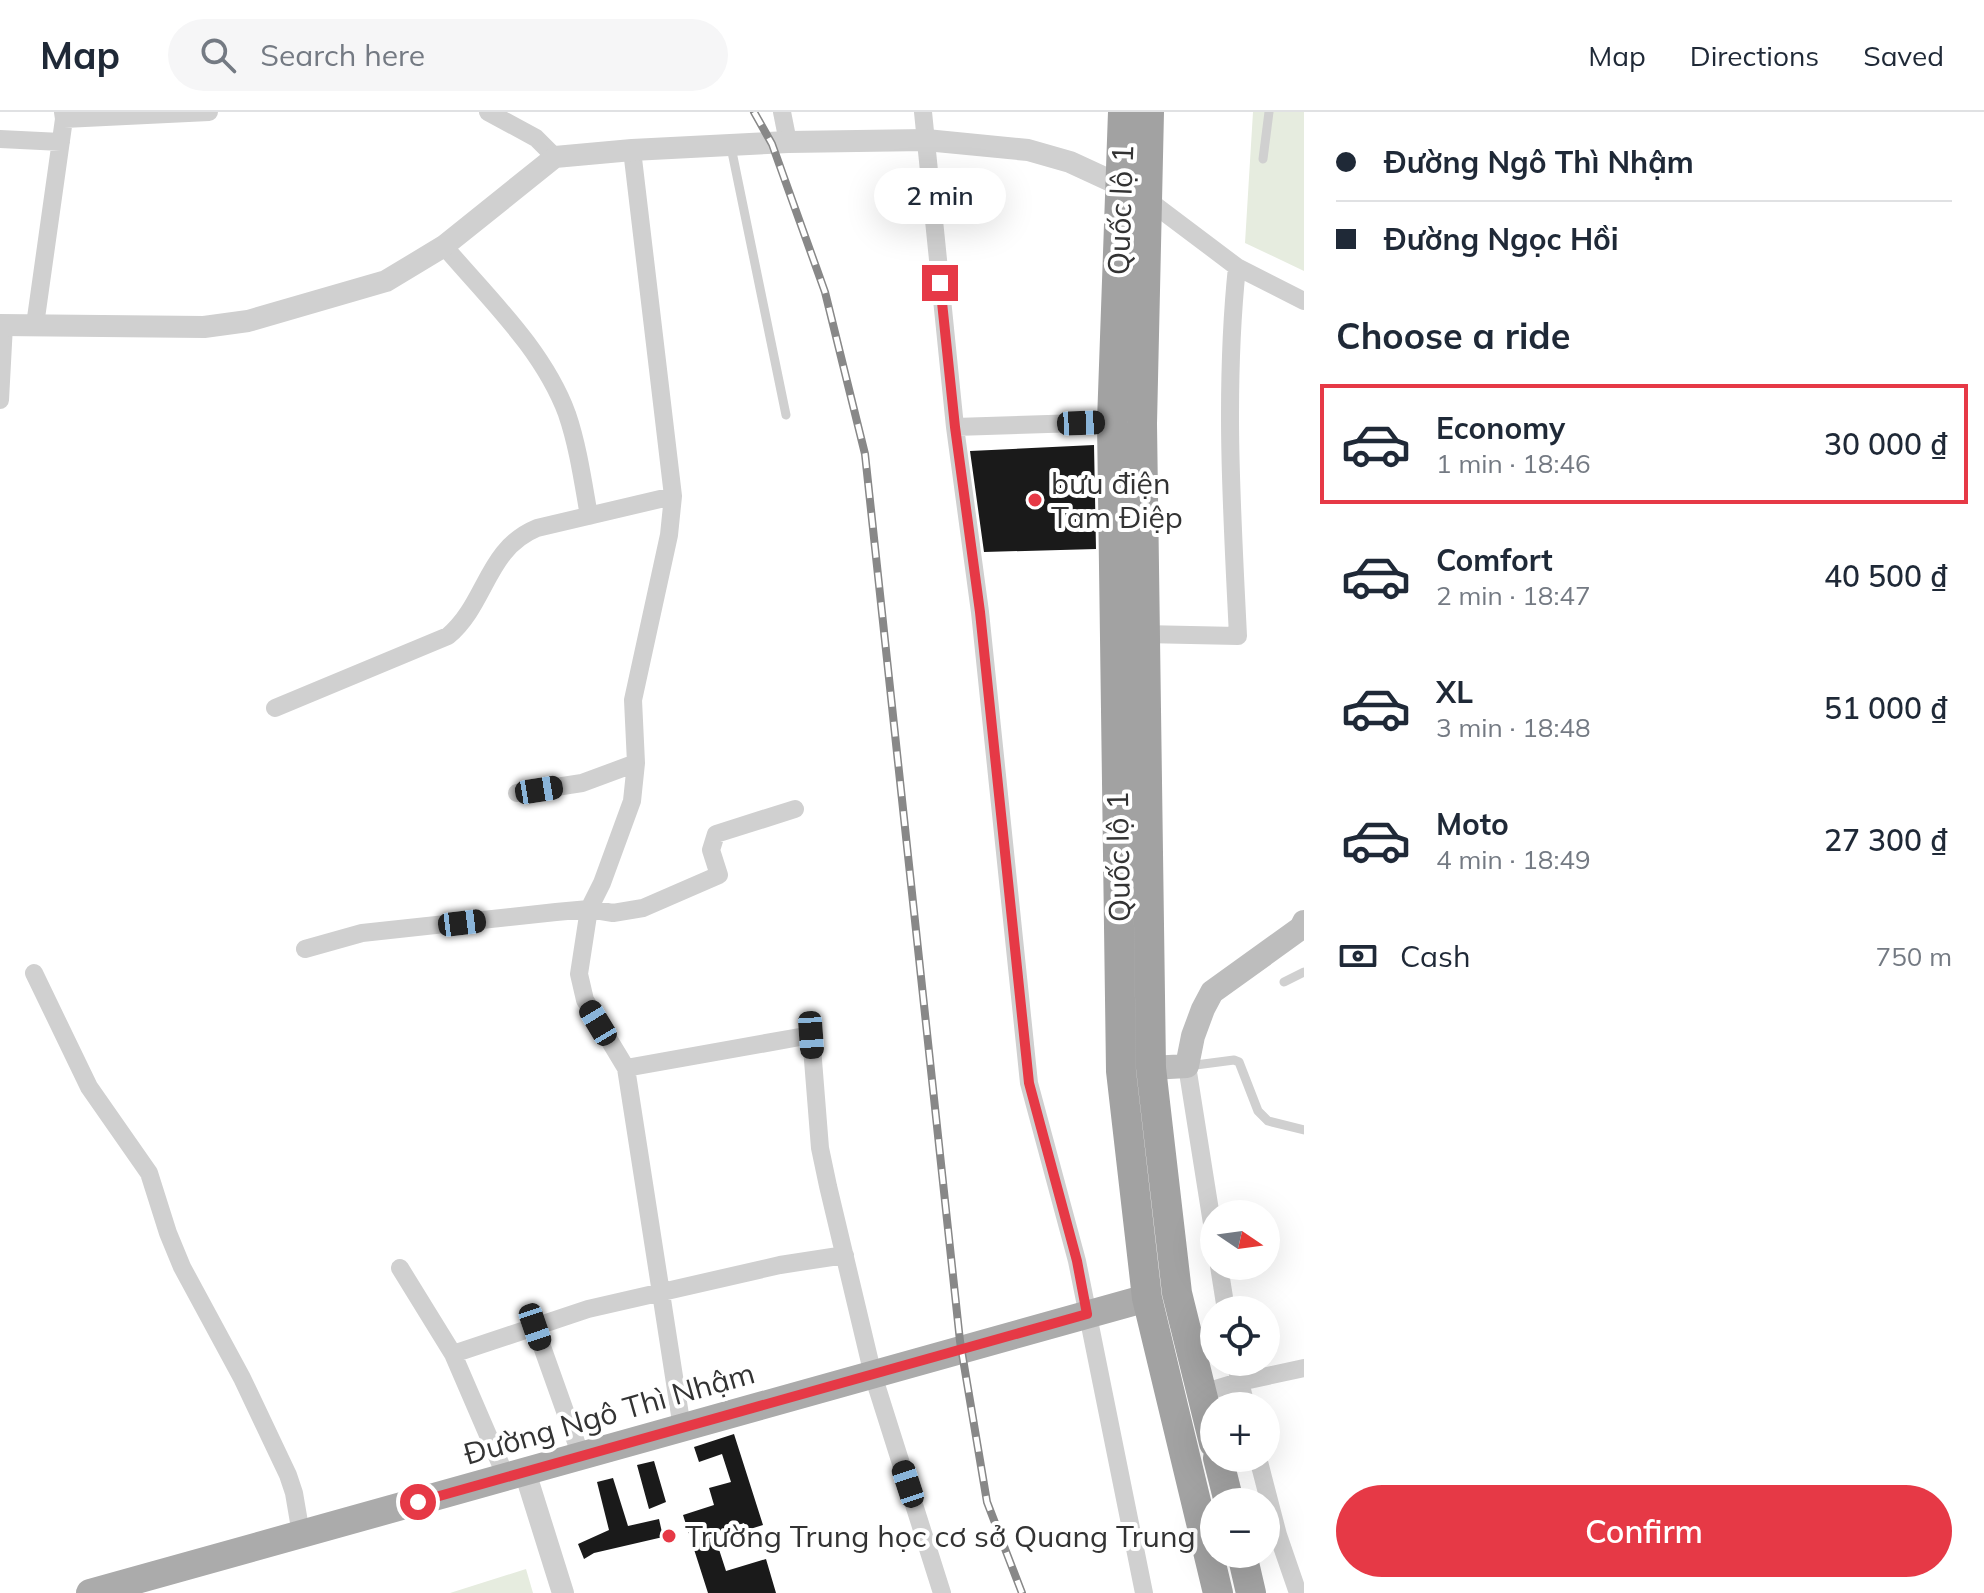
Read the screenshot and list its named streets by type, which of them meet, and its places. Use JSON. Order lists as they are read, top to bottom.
{
  "streets": {
    "highway": ["Quốc lộ 1"],
    "main road": ["Đường Ngô Thì Nhậm"]
  },
  "crossings": [
    ["Quốc lộ 1", "Đường Ngô Thì Nhậm"]
  ],
  "places": ["bưu điện Tam Điệp", "Trường Trung học cơ sở Quang Trung"],
  "north": "right",
  "page": {
    "header": "Map",
    "search": "Search here",
    "nav": ["Map", "Directions", "Saved"],
    "banner": ["Đường Ngô Thì Nhậm", "Đường Ngọc Hồi"],
    "bubble": "2 min",
    "heading": "Choose a ride",
    "list": [
      {
        "name": "Economy",
        "note": "1 min · 18:46",
        "value": "30 000 ₫"
      },
      {
        "name": "Comfort",
        "note": "2 min · 18:47",
        "value": "40 500 ₫"
      },
      {
        "name": "XL",
        "note": "3 min · 18:48",
        "value": "51 000 ₫"
      },
      {
        "name": "Moto",
        "note": "4 min · 18:49",
        "value": "27 300 ₫"
      }
    ],
    "pay": ["Cash", "750 m"],
    "map_buttons": ["+", "−"],
    "buttons": "Confirm"
  }
}
